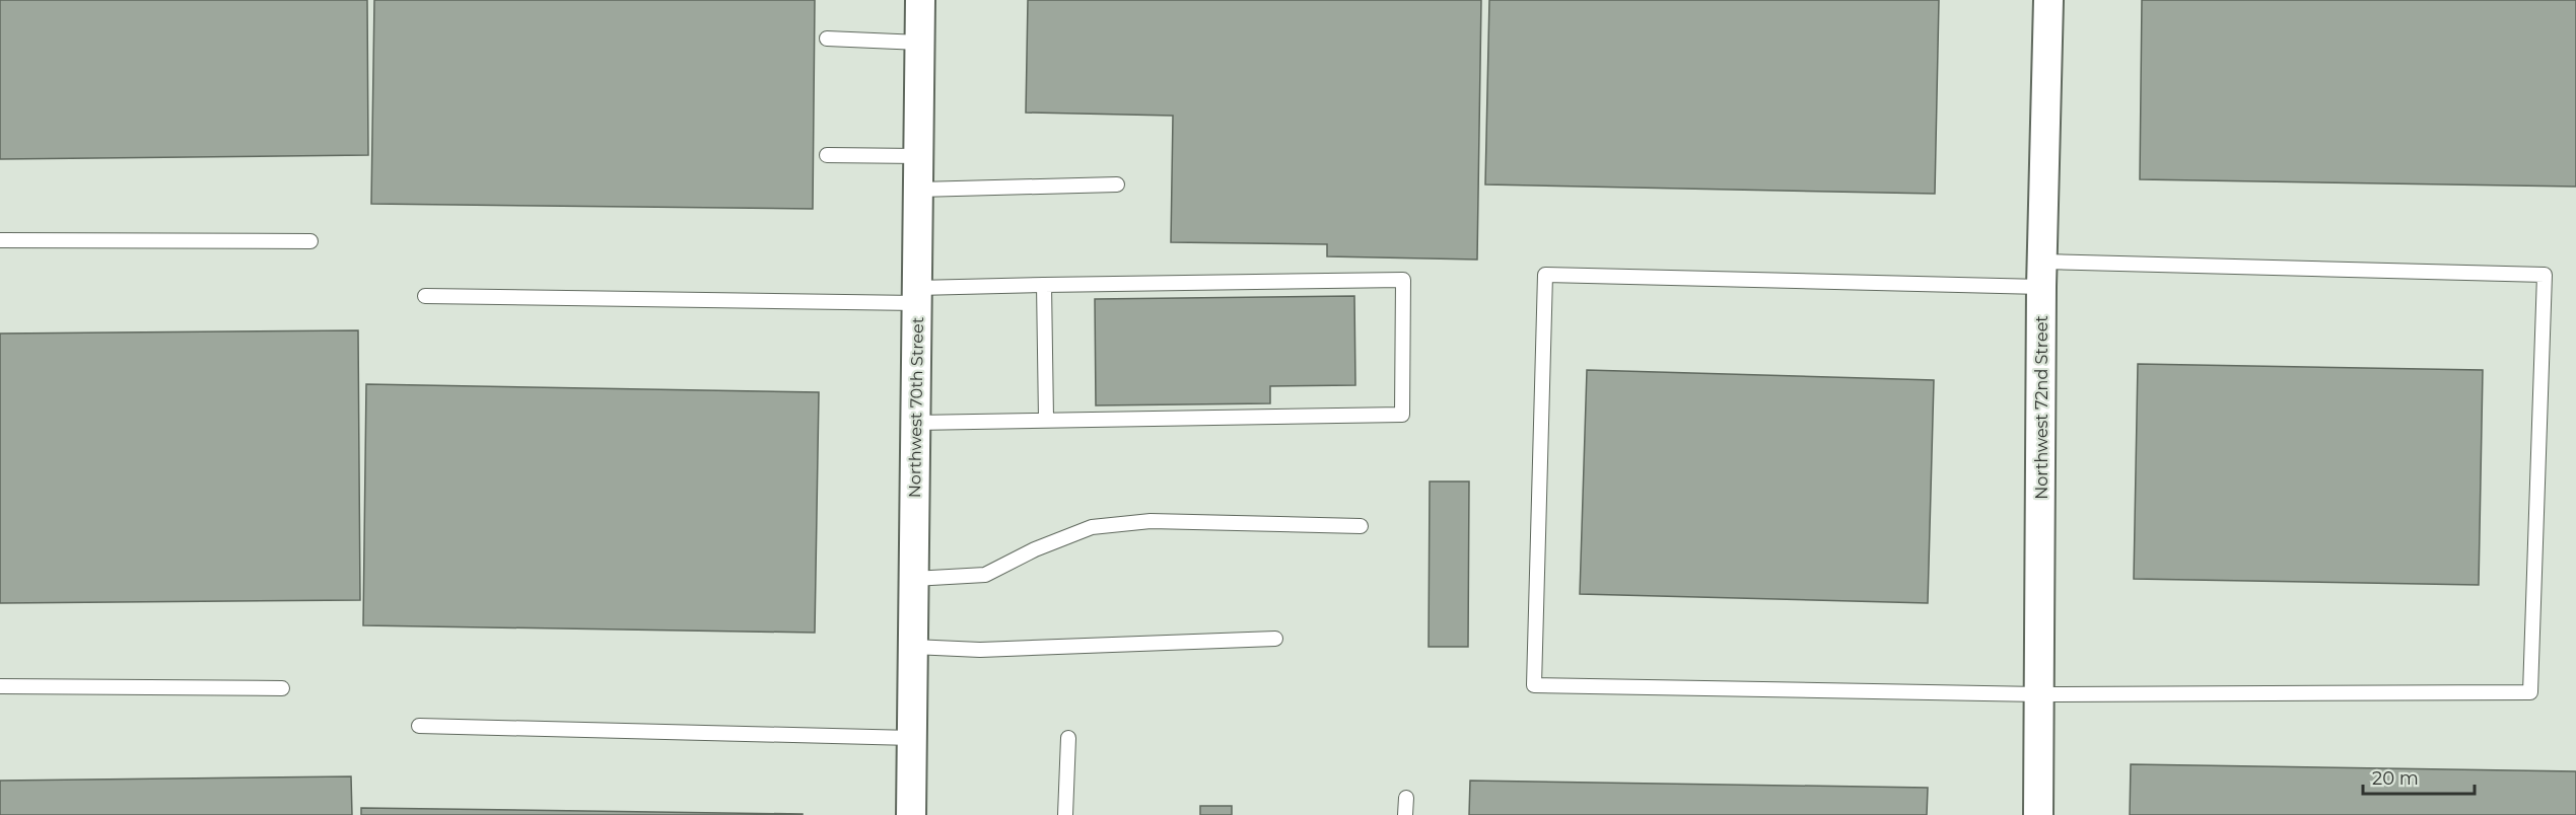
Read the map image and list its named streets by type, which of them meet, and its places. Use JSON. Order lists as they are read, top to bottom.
{
  "streets": {
    "street": ["Northwest 70th Street", "Northwest 72nd Street"]
  },
  "scale_bar": "20 m"
}
